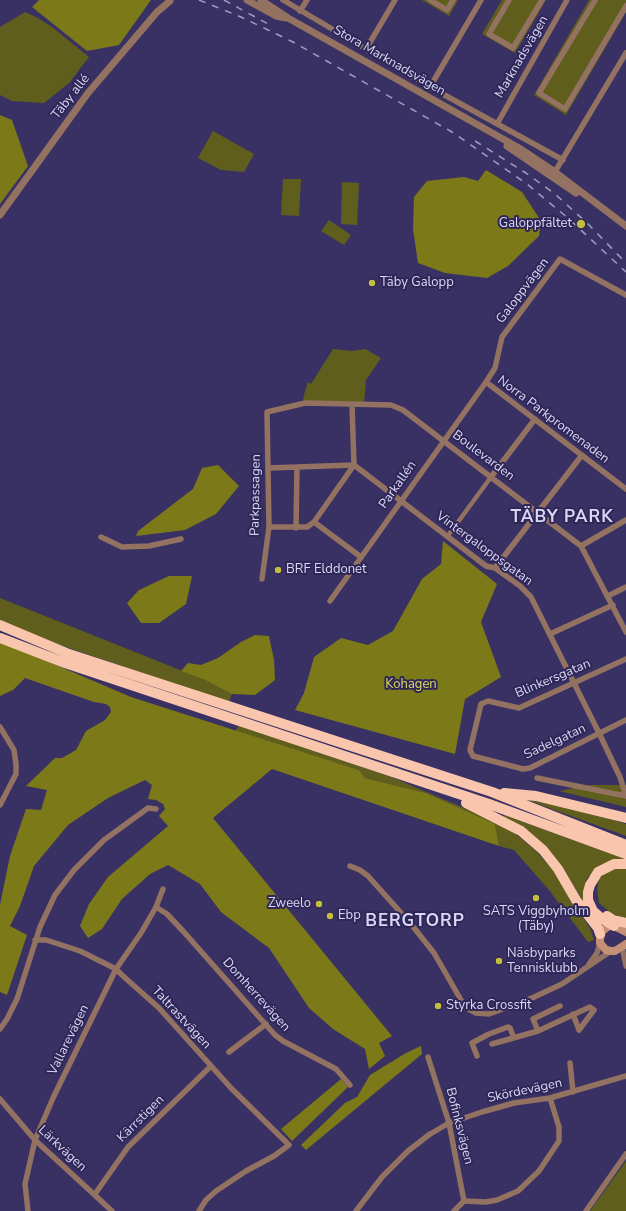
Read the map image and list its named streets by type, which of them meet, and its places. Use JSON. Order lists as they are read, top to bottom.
{
  "streets": {
    "street": [
      "Marknadsvägen",
      "Stora Marknadsvägen",
      "Täby allé",
      "Galoppvägen",
      "Norra Parkpromenaden",
      "Boulevarden",
      "Parkallén",
      "Parkpassagen",
      "Vintergaloppsgatan",
      "Blinkersgatan",
      "Sadelgatan",
      "Domherrevägen",
      "Taltrastvägen",
      "Vallarevägen",
      "Skördevägen",
      "Kärrstigen",
      "Bofinksvägen",
      "Lärkvägen"
    ]
  },
  "crossings": [
    ["Galoppvägen", "Norra Parkpromenaden"],
    ["Galoppvägen", "Parkallén"],
    ["Norra Parkpromenaden", "Parkallén"],
    ["Boulevarden", "Parkallén"],
    ["Boulevarden", "Parkpassagen"],
    ["Parkallén", "Vintergaloppsgatan"],
    ["Vintergaloppsgatan", "Blinkersgatan"],
    ["Vintergaloppsgatan", "Sadelgatan"],
    ["Blinkersgatan", "Sadelgatan"],
    ["Domherrevägen", "Vallarevägen"],
    ["Taltrastvägen", "Vallarevägen"],
    ["Taltrastvägen", "Kärrstigen"],
    ["Vallarevägen", "Lärkvägen"],
    ["Skördevägen", "Bofinksvägen"],
    ["Kärrstigen", "Lärkvägen"]
  ],
  "districts": ["TÄBY PARK", "BERGTORP"],
  "parks": ["Kohagen"],
  "places": [
    "Galoppfältet",
    "Täby Galopp",
    "BRF Elddonet",
    "SATS Viggbyholm (Täby)",
    "Zweelo",
    "Ebp",
    "Näsbyparks Tennisklubb",
    "Styrka Crossfit"
  ]
}
